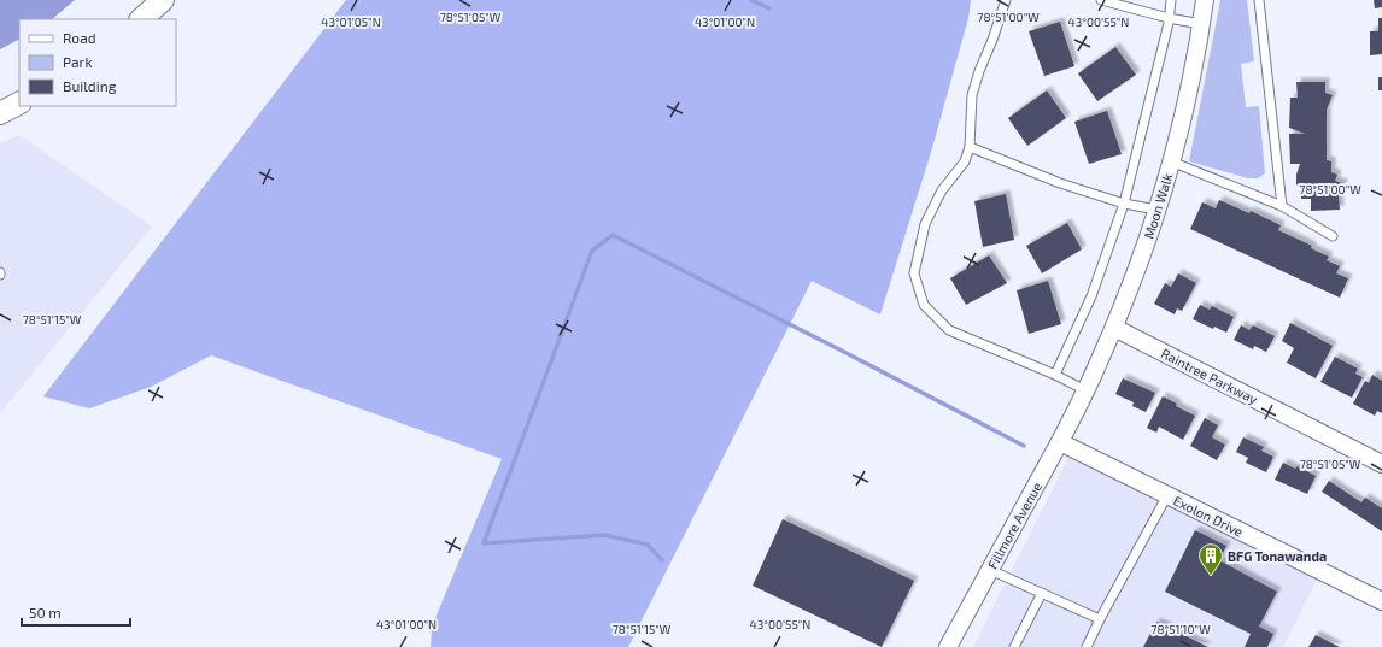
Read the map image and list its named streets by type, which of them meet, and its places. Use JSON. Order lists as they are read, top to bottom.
{
  "streets": {
    "street": [
      "Moon Walk",
      "Raintree Parkway",
      "Exolon Drive",
      "Fillmore Avenue"
    ]
  },
  "crossings": [
    ["Moon Walk", "Raintree Parkway"],
    ["Moon Walk", "Fillmore Avenue"],
    ["Exolon Drive", "Fillmore Avenue"]
  ],
  "places": {
    "building": ["BFG Tonawanda"]
  },
  "legend": ["Road", "Park", "Building"],
  "scale_bar": "50 m",
  "coordinates": [
    "78°51'00\"W",
    "78°51'05\"W",
    "43°01'05\"N",
    "43°01'00\"N",
    "43°00'55\"N",
    "78°51'15\"W",
    "78°51'10\"W"
  ]
}
